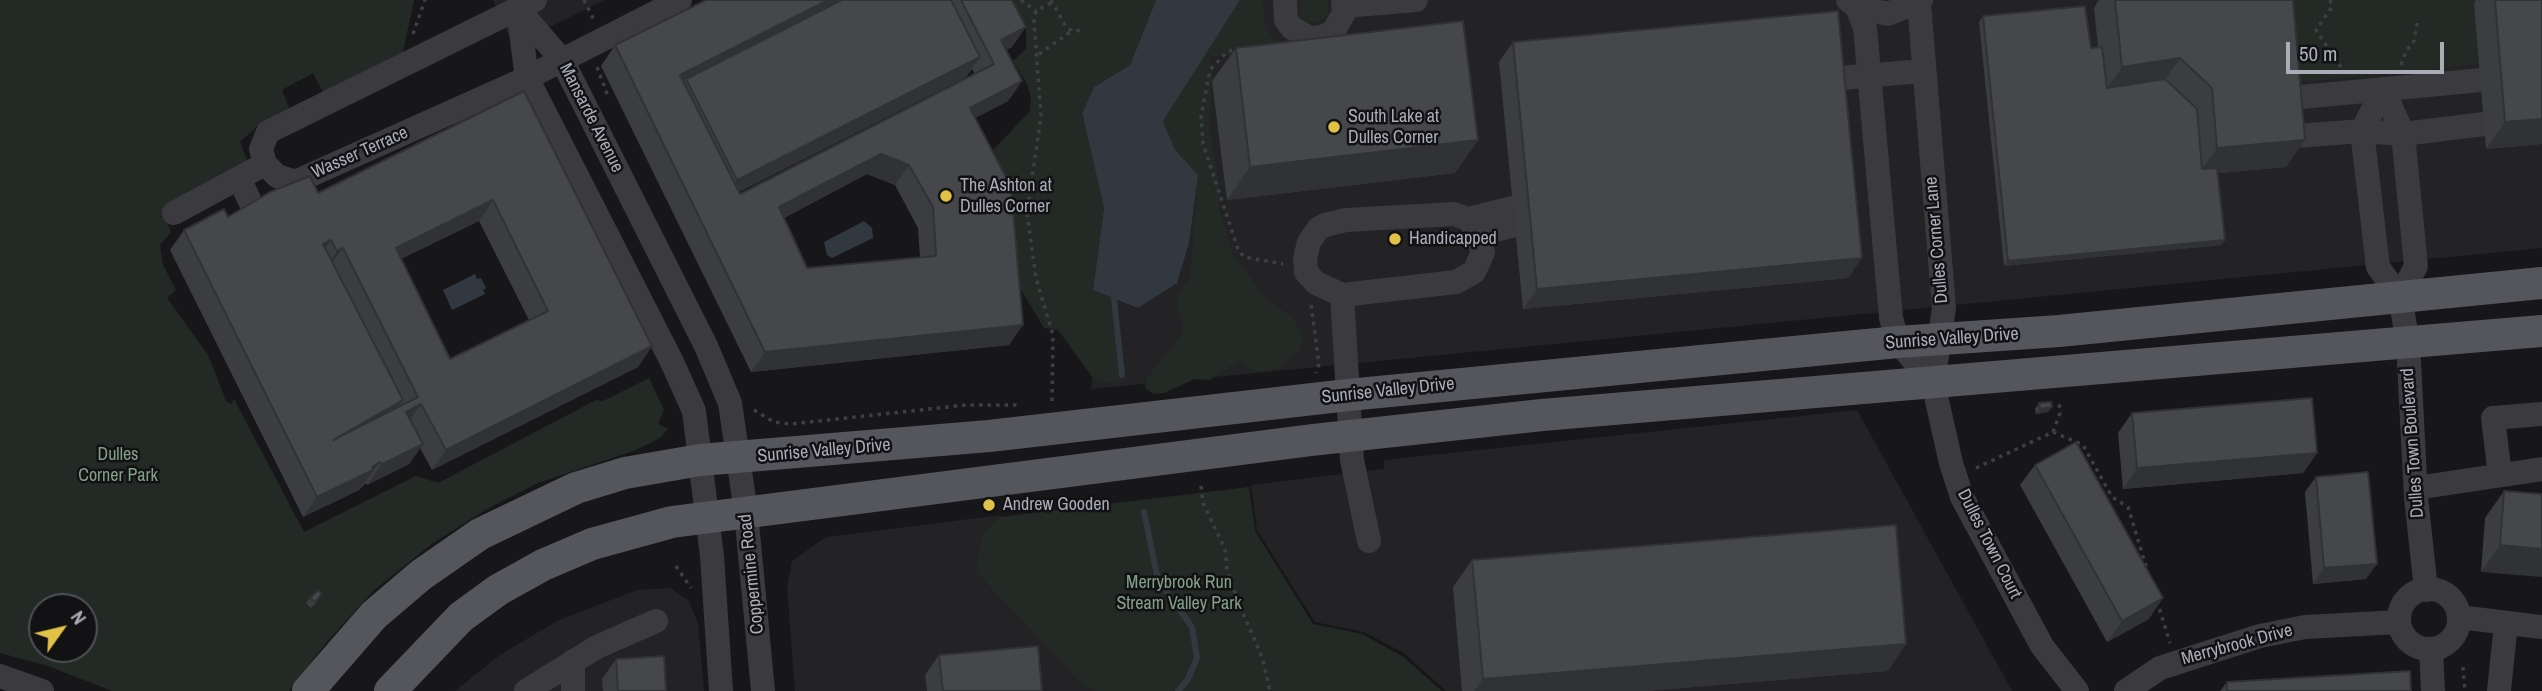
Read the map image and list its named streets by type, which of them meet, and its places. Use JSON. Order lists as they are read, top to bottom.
{
  "streets": {
    "main road": ["Sunrise Valley Drive"],
    "street": [
      "Mansarde Avenue",
      "Wasser Terrace",
      "Dulles Corner Lane",
      "Dulles Town Boulevard",
      "Dulles Town Court",
      "Coppermine Road",
      "Merrybrook Drive"
    ]
  },
  "crossings": [
    ["Mansarde Avenue", "Wasser Terrace"],
    ["Mansarde Avenue", "Sunrise Valley Drive"],
    ["Mansarde Avenue", "Coppermine Road"],
    ["Dulles Corner Lane", "Sunrise Valley Drive"],
    ["Dulles Corner Lane", "Dulles Town Court"],
    ["Sunrise Valley Drive", "Dulles Town Boulevard"],
    ["Sunrise Valley Drive", "Coppermine Road"],
    ["Dulles Town Boulevard", "Merrybrook Drive"]
  ],
  "parks": ["Dulles Corner Park", "Merrybrook Run Stream Valley Park"],
  "places": [
    "South Lake at Dulles Corner",
    "The Ashton at Dulles Corner",
    "Handicapped",
    "Andrew Gooden"
  ],
  "scale_bar": "50 m",
  "north": "top right"
}
